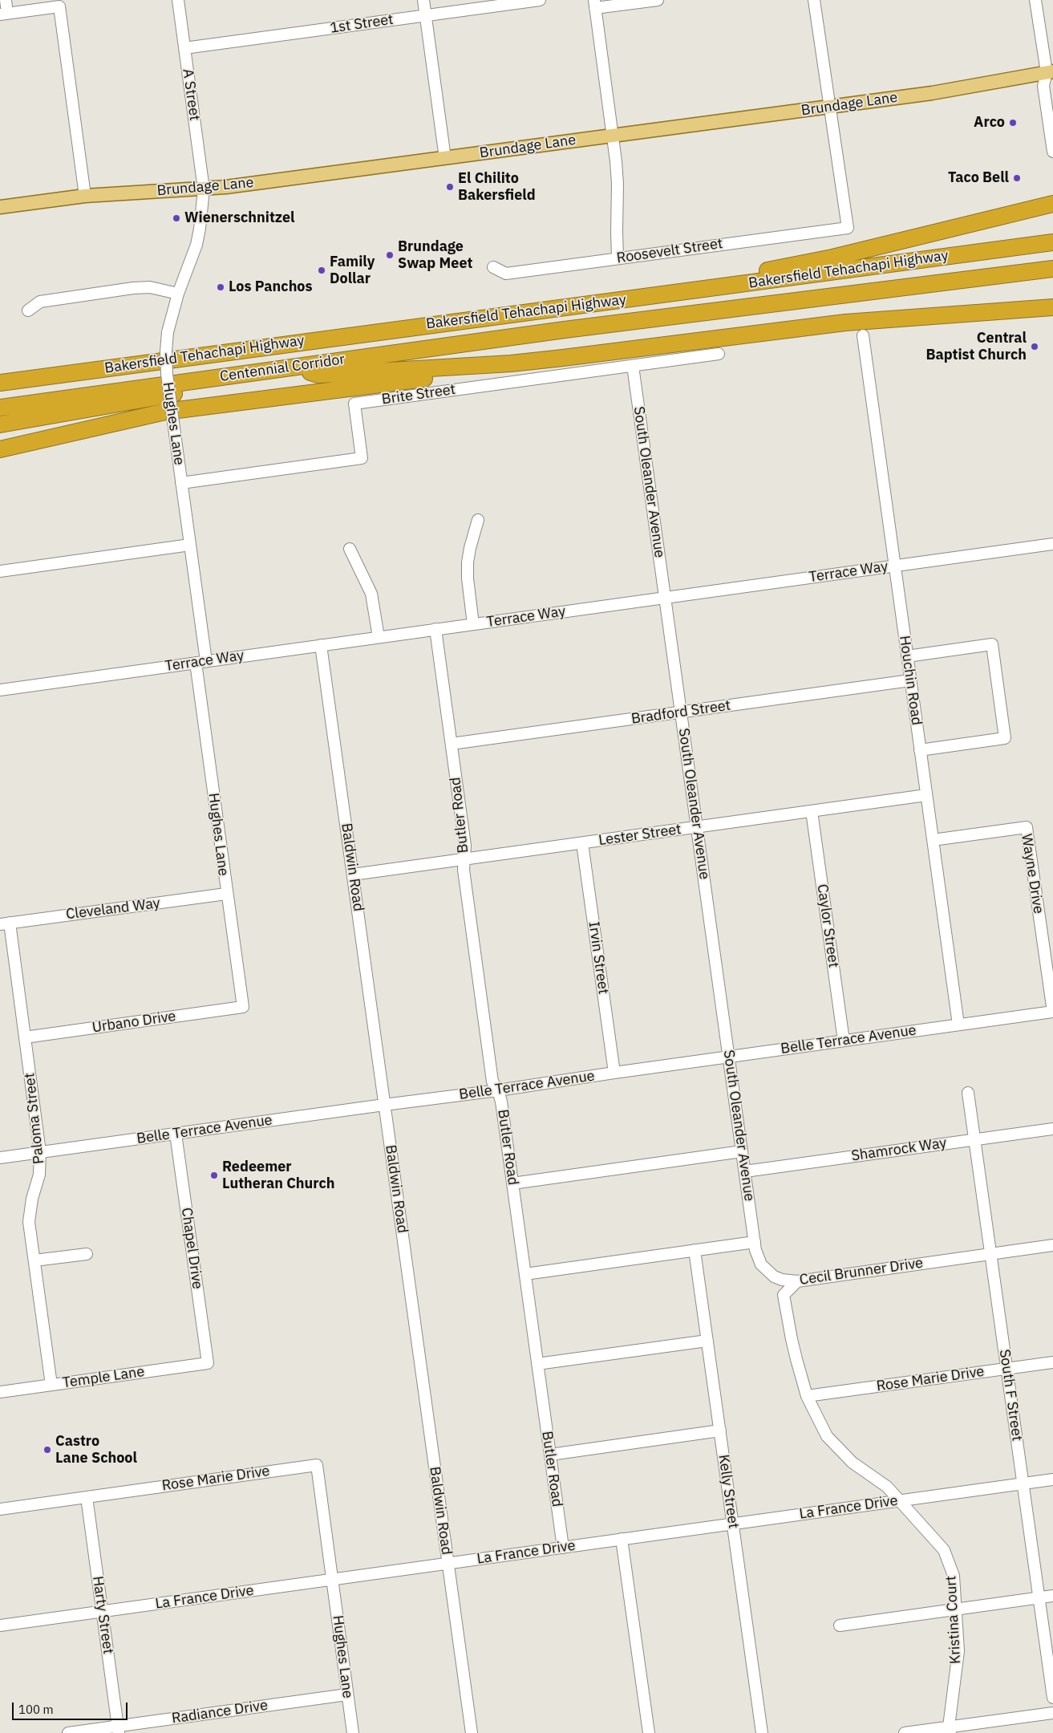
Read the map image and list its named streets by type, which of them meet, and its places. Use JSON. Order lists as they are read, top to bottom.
{
  "streets": {
    "highway": ["Bakersfield Tehachapi Highway", "Centennial Corridor"],
    "main road": ["Brundage Lane"],
    "street": [
      "1st Street",
      "A Street",
      "Roosevelt Street",
      "Brite Street",
      "Hughes Lane",
      "South Oleander Avenue",
      "Terrace Way",
      "Houchin Road",
      "Bradford Street",
      "Butler Road",
      "Lester Street",
      "Baldwin Road",
      "Wayne Drive",
      "Cleveland Way",
      "Caylor Street",
      "Irvin Street",
      "Urbano Drive",
      "Belle Terrace Avenue",
      "Paloma Street",
      "Shamrock Way",
      "Chapel Drive",
      "Cecil Brunner Drive",
      "Temple Lane",
      "Rose Marie Drive",
      "South F Street",
      "Kelly Street",
      "La France Drive",
      "Harty Street",
      "Kristina Court",
      "Radiance Drive"
    ]
  },
  "crossings": [
    ["1st Street", "A Street"],
    ["A Street", "Brundage Lane"],
    ["A Street", "Hughes Lane"],
    ["Brundage Lane", "Roosevelt Street"],
    ["Brundage Lane", "Hughes Lane"],
    ["Bakersfield Tehachapi Highway", "Centennial Corridor"],
    ["Brite Street", "Hughes Lane"],
    ["Brite Street", "South Oleander Avenue"],
    ["Hughes Lane", "Terrace Way"],
    ["Hughes Lane", "Cleveland Way"],
    ["Hughes Lane", "Urbano Drive"],
    ["Hughes Lane", "Rose Marie Drive"],
    ["Hughes Lane", "La France Drive"],
    ["Hughes Lane", "Radiance Drive"],
    ["South Oleander Avenue", "Terrace Way"],
    ["South Oleander Avenue", "Bradford Street"],
    ["South Oleander Avenue", "Lester Street"],
    ["South Oleander Avenue", "Belle Terrace Avenue"],
    ["South Oleander Avenue", "Shamrock Way"],
    ["South Oleander Avenue", "Cecil Brunner Drive"],
    ["Terrace Way", "Houchin Road"],
    ["Terrace Way", "Butler Road"],
    ["Terrace Way", "Baldwin Road"],
    ["Houchin Road", "Bradford Street"],
    ["Houchin Road", "Lester Street"],
    ["Houchin Road", "Wayne Drive"],
    ["Houchin Road", "Belle Terrace Avenue"],
    ["Bradford Street", "Butler Road"],
    ["Butler Road", "Lester Street"],
    ["Butler Road", "Belle Terrace Avenue"],
    ["Butler Road", "La France Drive"],
    ["Lester Street", "Baldwin Road"],
    ["Lester Street", "Caylor Street"],
    ["Lester Street", "Irvin Street"],
    ["Baldwin Road", "Belle Terrace Avenue"],
    ["Baldwin Road", "La France Drive"],
    ["Wayne Drive", "Belle Terrace Avenue"],
    ["Cleveland Way", "Paloma Street"],
    ["Caylor Street", "Belle Terrace Avenue"],
    ["Irvin Street", "Belle Terrace Avenue"],
    ["Urbano Drive", "Paloma Street"],
    ["Belle Terrace Avenue", "Paloma Street"],
    ["Belle Terrace Avenue", "Chapel Drive"],
    ["Paloma Street", "Temple Lane"],
    ["Shamrock Way", "South F Street"],
    ["Chapel Drive", "Temple Lane"],
    ["Cecil Brunner Drive", "South F Street"],
    ["Rose Marie Drive", "South F Street"],
    ["Rose Marie Drive", "La France Drive"],
    ["Rose Marie Drive", "Harty Street"],
    ["South F Street", "La France Drive"],
    ["Kelly Street", "La France Drive"],
    ["La France Drive", "Harty Street"],
    ["La France Drive", "Kristina Court"],
    ["Harty Street", "Radiance Drive"]
  ],
  "places": [
    "Arco",
    "Taco Bell",
    "El Chilito Bakersfield",
    "Wienerschnitzel",
    "Brundage Swap Meet",
    "Family Dollar",
    "Los Panchos",
    "Central Baptist Church",
    "Redeemer Lutheran Church",
    "Castro Lane School"
  ],
  "scale_bar": "100 m"
}
